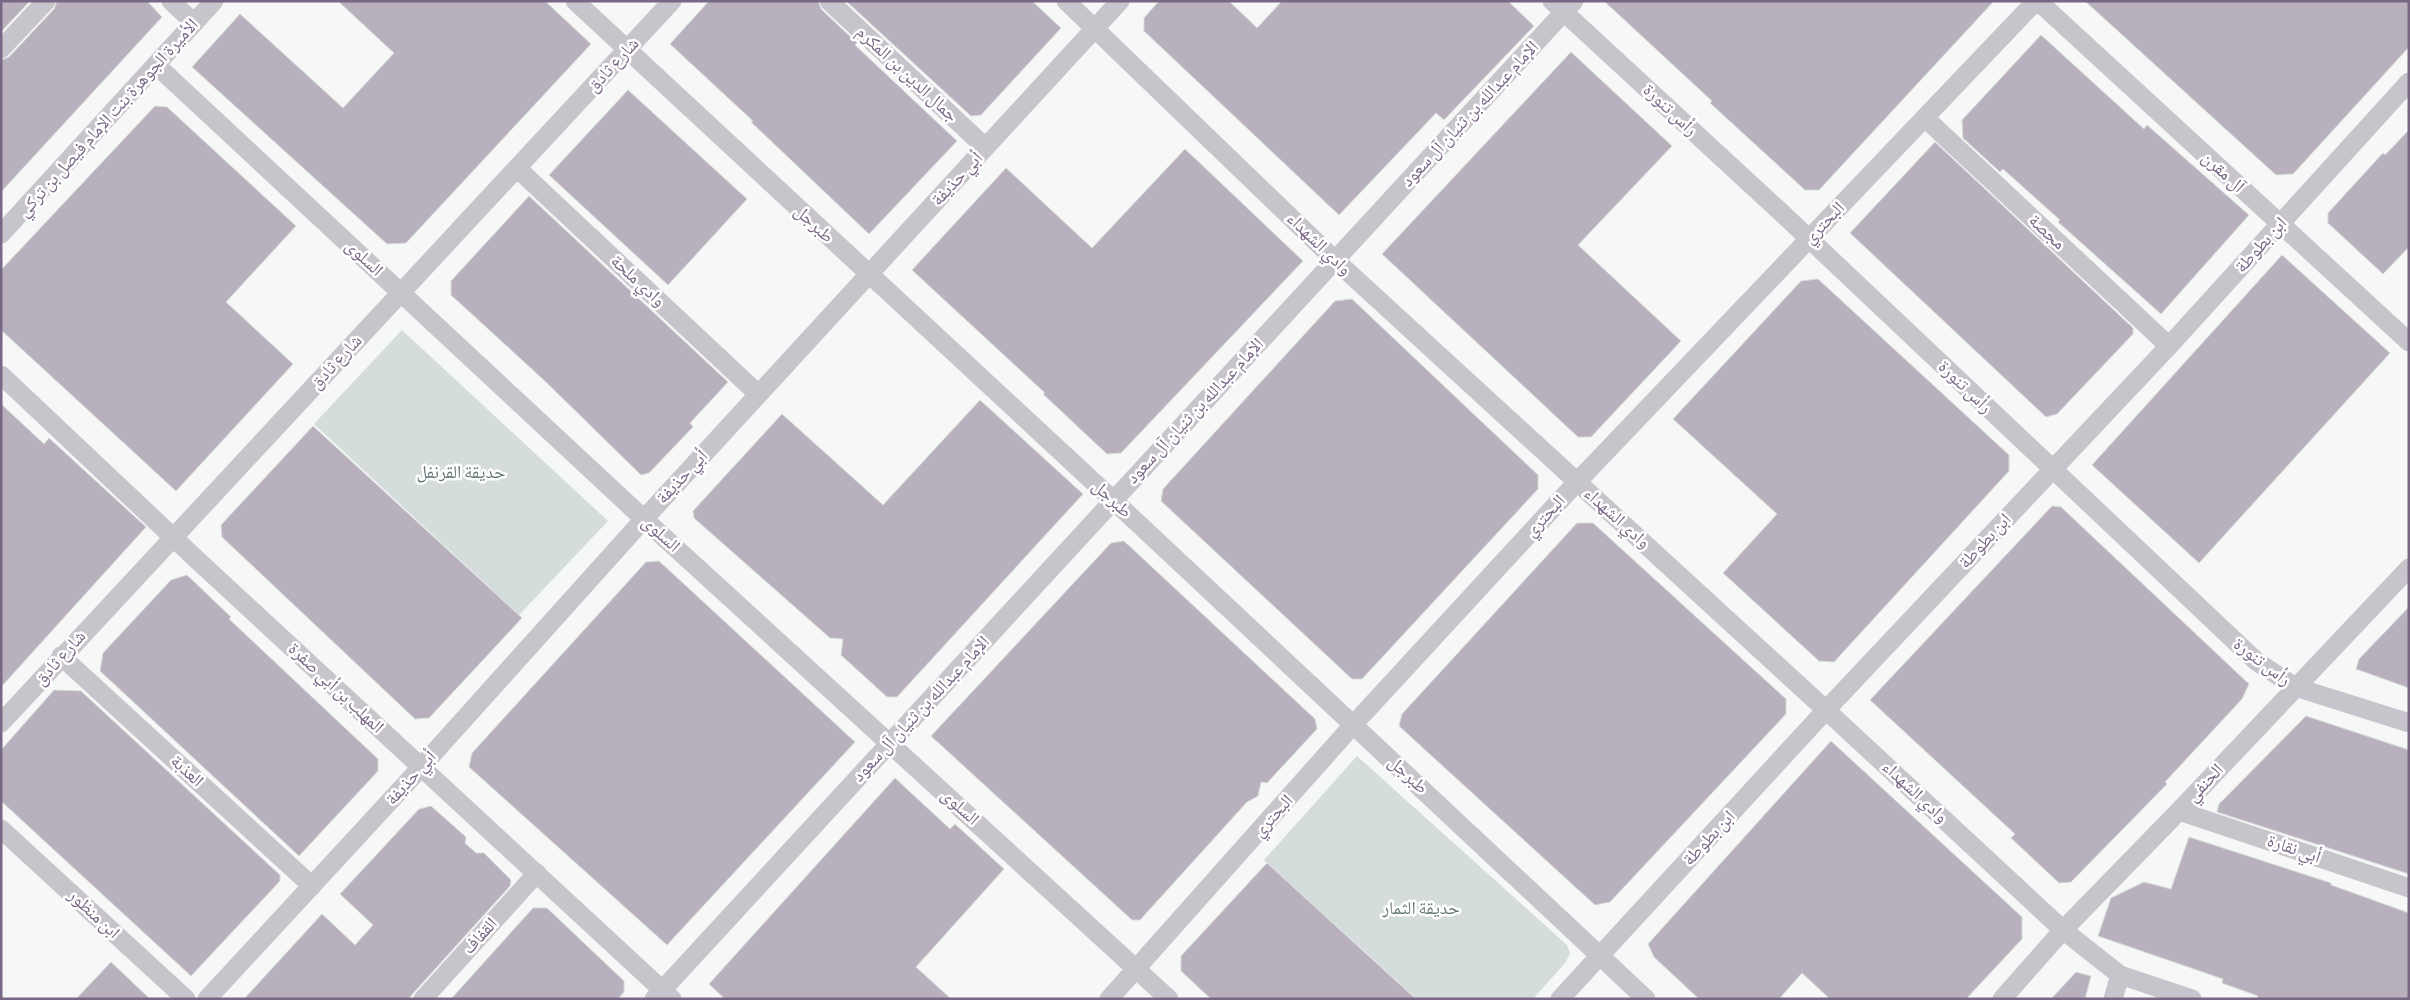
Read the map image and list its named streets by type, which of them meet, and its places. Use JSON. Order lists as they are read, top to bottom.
{
  "streets": {
    "street": [
      "شارع ثادق",
      "جمال الدين بن المكرم",
      "رأس تنورة",
      "الإمام عبدالله بن ثنيان آل سعود",
      "الأميرة الجوهرة بنت الإمام فيصل بن تركي",
      "آل مقرن",
      "أبي حذيفة",
      "البحتري",
      "طبرجل",
      "مجصة",
      "وادي الشهداء",
      "ابن بطوطة",
      "السلوى",
      "وادي ملحة",
      "المهلب بن أبي صفرة",
      "العذبة",
      "الحنفي",
      "أبي نقارة",
      "ابن منظور",
      "القفاف"
    ]
  },
  "crossings": [
    ["شارع ثادق", "طبرجل"],
    ["شارع ثادق", "السلوى"],
    ["شارع ثادق", "وادي ملحة"],
    ["شارع ثادق", "المهلب بن أبي صفرة"],
    ["شارع ثادق", "العذبة"],
    ["جمال الدين بن المكرم", "أبي حذيفة"],
    ["رأس تنورة", "الإمام عبدالله بن ثنيان آل سعود"],
    ["رأس تنورة", "البحتري"],
    ["رأس تنورة", "ابن بطوطة"],
    ["رأس تنورة", "الحنفي"],
    ["الإمام عبدالله بن ثنيان آل سعود", "طبرجل"],
    ["الإمام عبدالله بن ثنيان آل سعود", "وادي الشهداء"],
    ["الإمام عبدالله بن ثنيان آل سعود", "السلوى"],
    ["الإمام عبدالله بن ثنيان آل سعود", "المهلب بن أبي صفرة"],
    ["الأميرة الجوهرة بنت الإمام فيصل بن تركي", "السلوى"],
    ["آل مقرن", "البحتري"],
    ["آل مقرن", "ابن بطوطة"],
    ["أبي حذيفة", "طبرجل"],
    ["أبي حذيفة", "وادي الشهداء"],
    ["أبي حذيفة", "السلوى"],
    ["أبي حذيفة", "وادي ملحة"],
    ["أبي حذيفة", "المهلب بن أبي صفرة"],
    ["أبي حذيفة", "العذبة"],
    ["البحتري", "طبرجل"],
    ["البحتري", "مجصة"],
    ["البحتري", "وادي الشهداء"],
    ["البحتري", "السلوى"],
    ["طبرجل", "ابن بطوطة"],
    ["مجصة", "ابن بطوطة"],
    ["وادي الشهداء", "ابن بطوطة"],
    ["وادي الشهداء", "الحنفي"],
    ["المهلب بن أبي صفرة", "القفاف"],
    ["الحنفي", "أبي نقارة"]
  ],
  "parks": ["حديقة القرنفل", "حديقة الثمار"]
}
